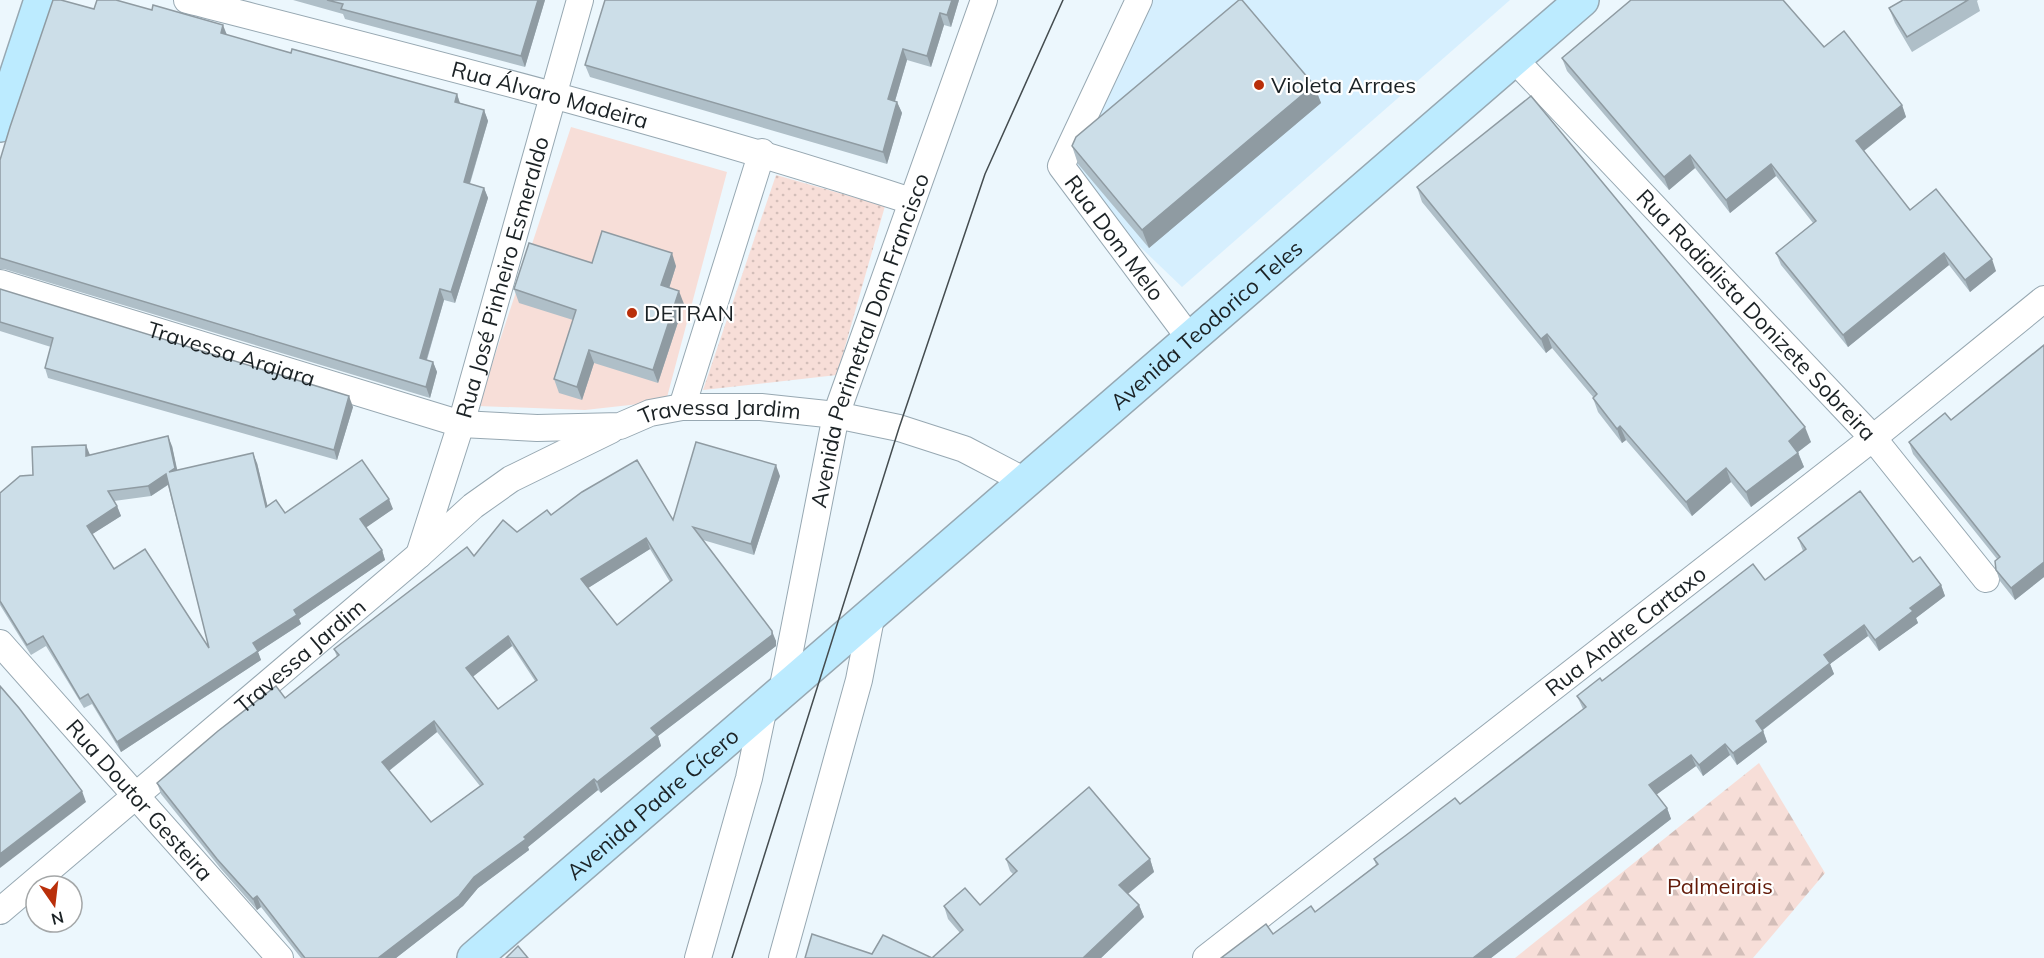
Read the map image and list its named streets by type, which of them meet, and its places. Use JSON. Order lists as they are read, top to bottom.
{
  "streets": {
    "main road": ["Avenida Teodorico Teles", "Avenida Padre Cícero"],
    "street": [
      "Rua Álvaro Madeira",
      "Rua Dom Melo",
      "Rua José Pinheiro Esmeraldo",
      "Rua Radialista Donizete Sobreira",
      "Avenida Perimetral Dom Francisco",
      "Travessa Arajara",
      "Travessa Jardim",
      "Rua Andre Cartaxo",
      "Rua Doutor Gesteira"
    ]
  },
  "crossings": [
    ["Rua Álvaro Madeira", "Rua José Pinheiro Esmeraldo"],
    ["Rua Álvaro Madeira", "Avenida Perimetral Dom Francisco"],
    ["Rua Dom Melo", "Avenida Teodorico Teles"],
    ["Rua José Pinheiro Esmeraldo", "Travessa Arajara"],
    ["Rua José Pinheiro Esmeraldo", "Travessa Jardim"],
    ["Rua Radialista Donizete Sobreira", "Avenida Teodorico Teles"],
    ["Rua Radialista Donizete Sobreira", "Rua Andre Cartaxo"],
    ["Avenida Teodorico Teles", "Travessa Jardim"],
    ["Avenida Teodorico Teles", "Avenida Padre Cícero"],
    ["Avenida Perimetral Dom Francisco", "Travessa Jardim"],
    ["Avenida Perimetral Dom Francisco", "Avenida Padre Cícero"],
    ["Travessa Arajara", "Travessa Jardim"],
    ["Travessa Jardim", "Rua Doutor Gesteira"]
  ],
  "parks": ["Palmeirais"],
  "places": ["Violeta Arraes", "DETRAN"],
  "north": "bottom"
}
